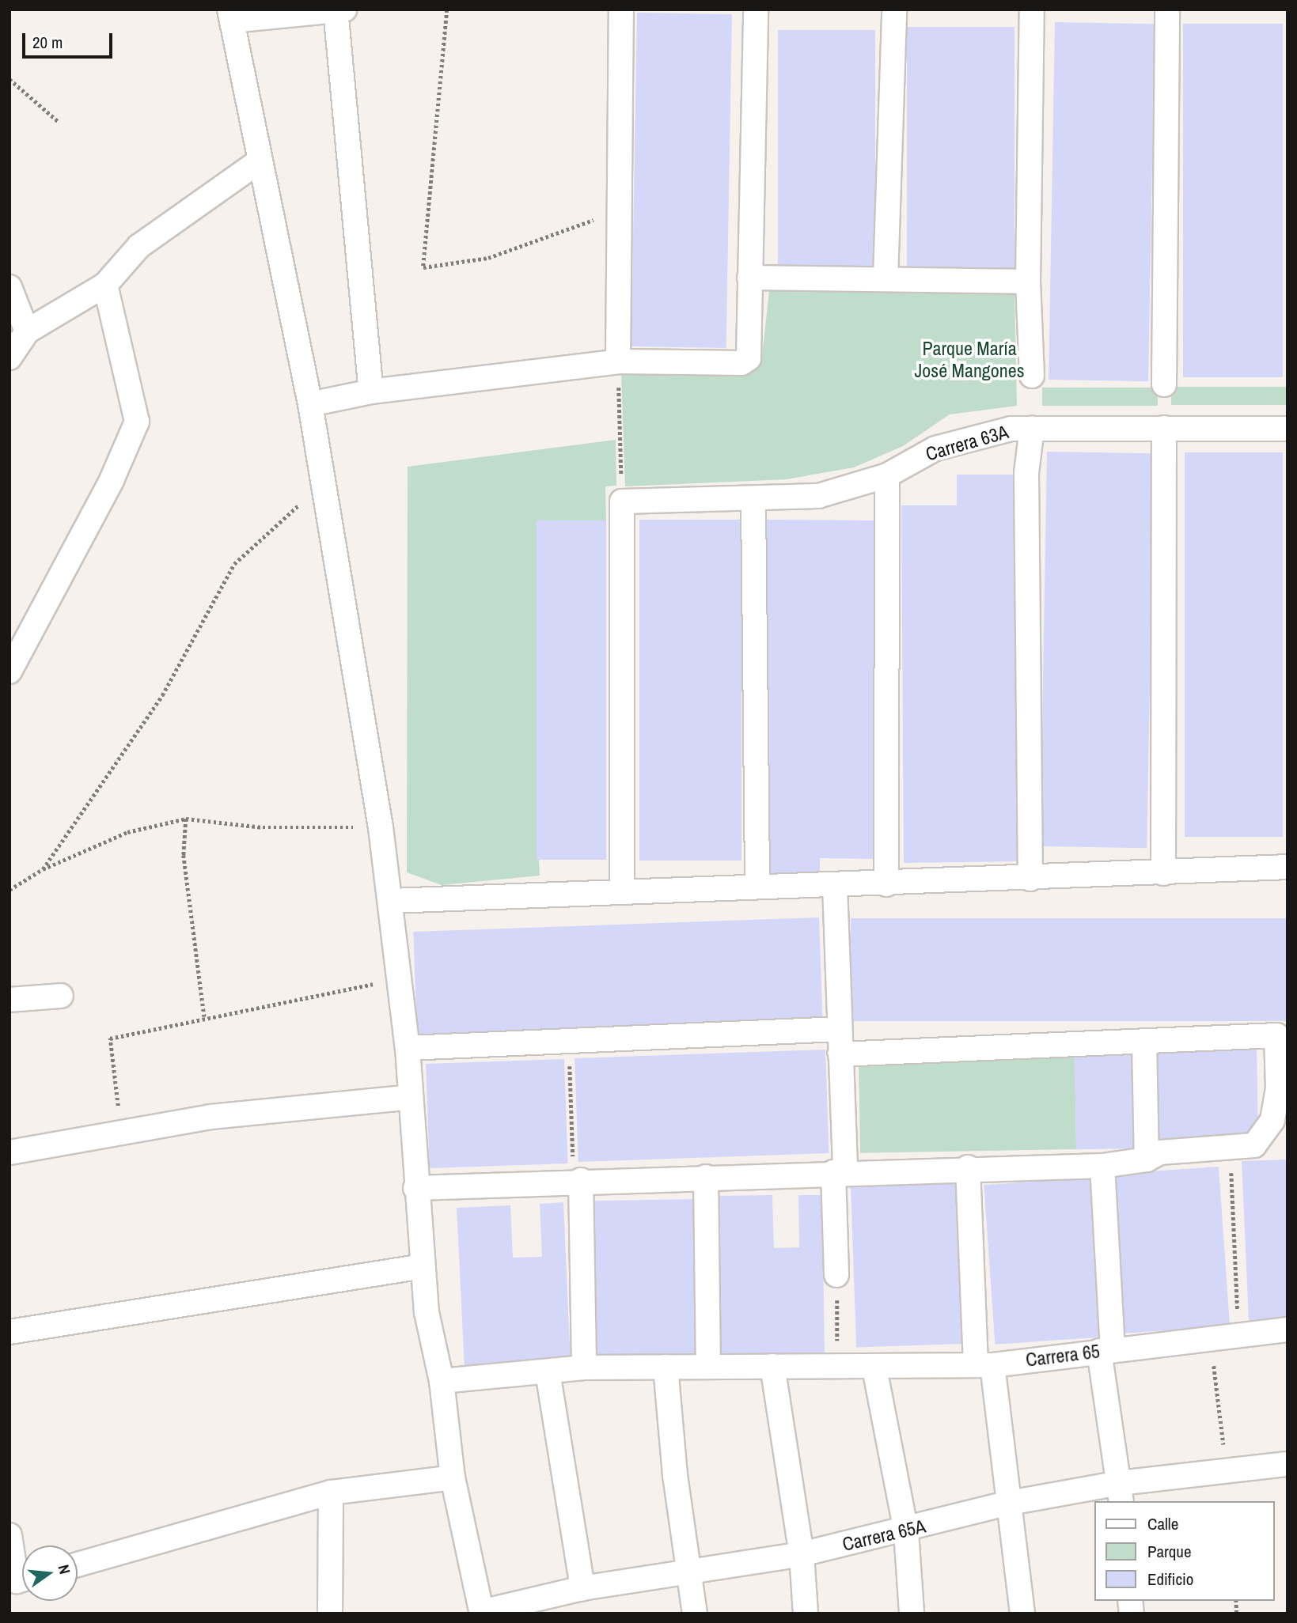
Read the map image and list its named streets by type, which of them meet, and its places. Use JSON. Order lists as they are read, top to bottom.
{
  "streets": {
    "street": ["Carrera 63A", "Carrera 65", "Carrera 65A"]
  },
  "parks": ["Parque María José Mangones"],
  "legend": ["Calle", "Parque", "Edificio"],
  "scale_bar": "20 m",
  "north": "right"
}
